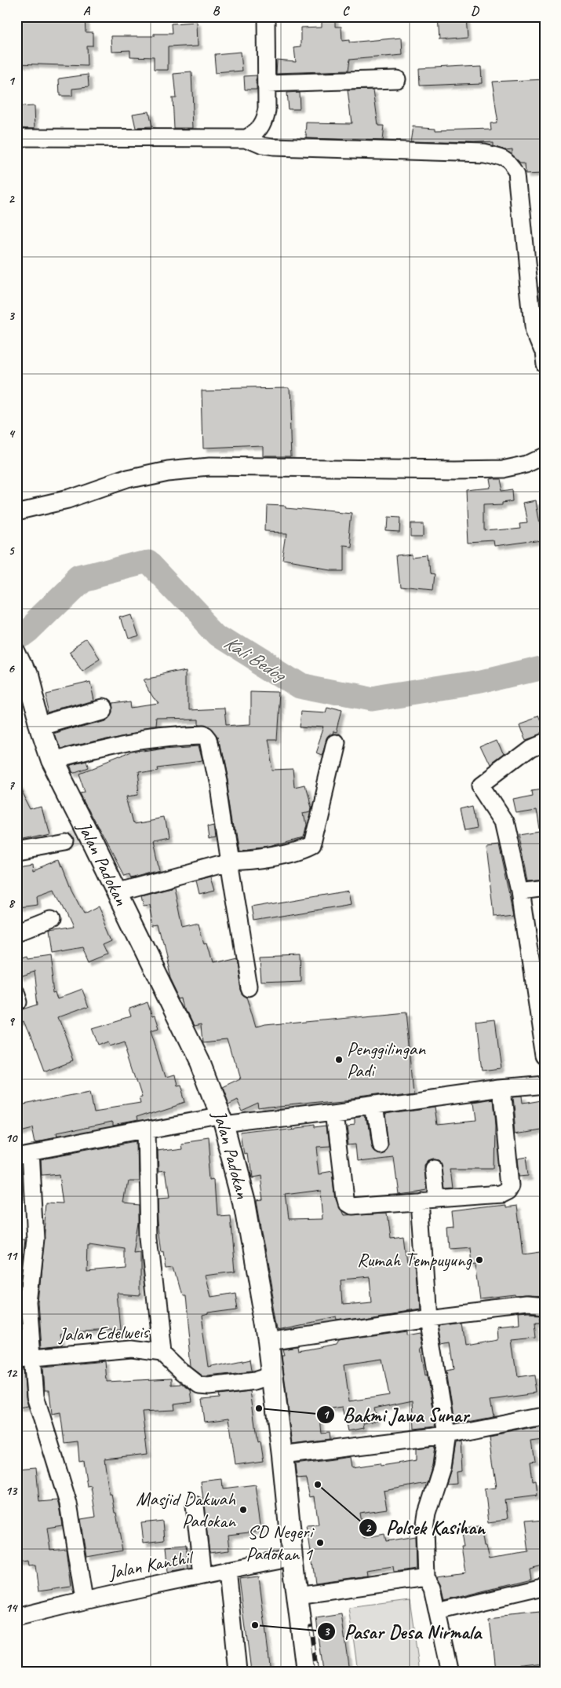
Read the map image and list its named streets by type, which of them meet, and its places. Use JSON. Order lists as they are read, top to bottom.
{
  "streets": {
    "main road": ["Jalan Padokan"],
    "street": ["Jalan Edelweis", "Jalan Kanthil"]
  },
  "crossings": [
    ["Jalan Padokan", "Jalan Edelweis"],
    ["Jalan Padokan", "Jalan Kanthil"]
  ],
  "water": ["Kali Bedog"],
  "places": [
    "Penggilingan Padi",
    "Rumah Tempuyung",
    "Bakmi Jawa Sunar",
    "Polsek Kasihan",
    "Masjid Dakwah Padokan",
    "SD Negeri Padokan 1",
    "Pasar Desa Nirmala"
  ],
  "grid": {
    "columns": [
      "A",
      "B",
      "C",
      "D"
    ],
    "rows": [
      "1",
      "2",
      "3",
      "4",
      "5",
      "6",
      "7",
      "8",
      "9",
      "10",
      "11",
      "12",
      "13",
      "14"
    ]
  }
}
